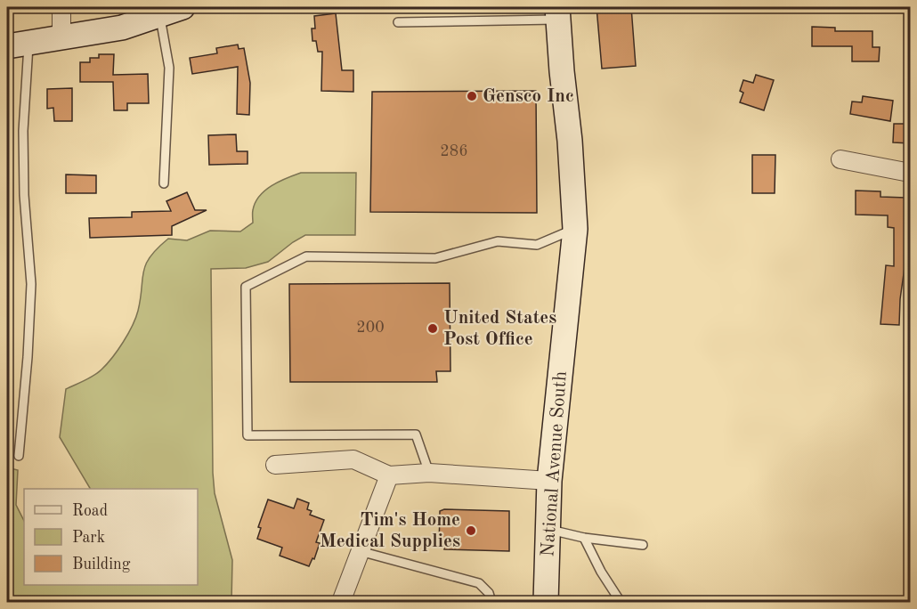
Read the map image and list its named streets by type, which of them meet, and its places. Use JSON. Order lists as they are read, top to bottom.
{
  "streets": {
    "main road": ["National Avenue South"]
  },
  "places": ["Gensco Inc", "United States Post Office", "Tim's Home Medical Supplies"],
  "house_numbers": ["286", "200"],
  "legend": ["Road", "Park", "Building"]
}
